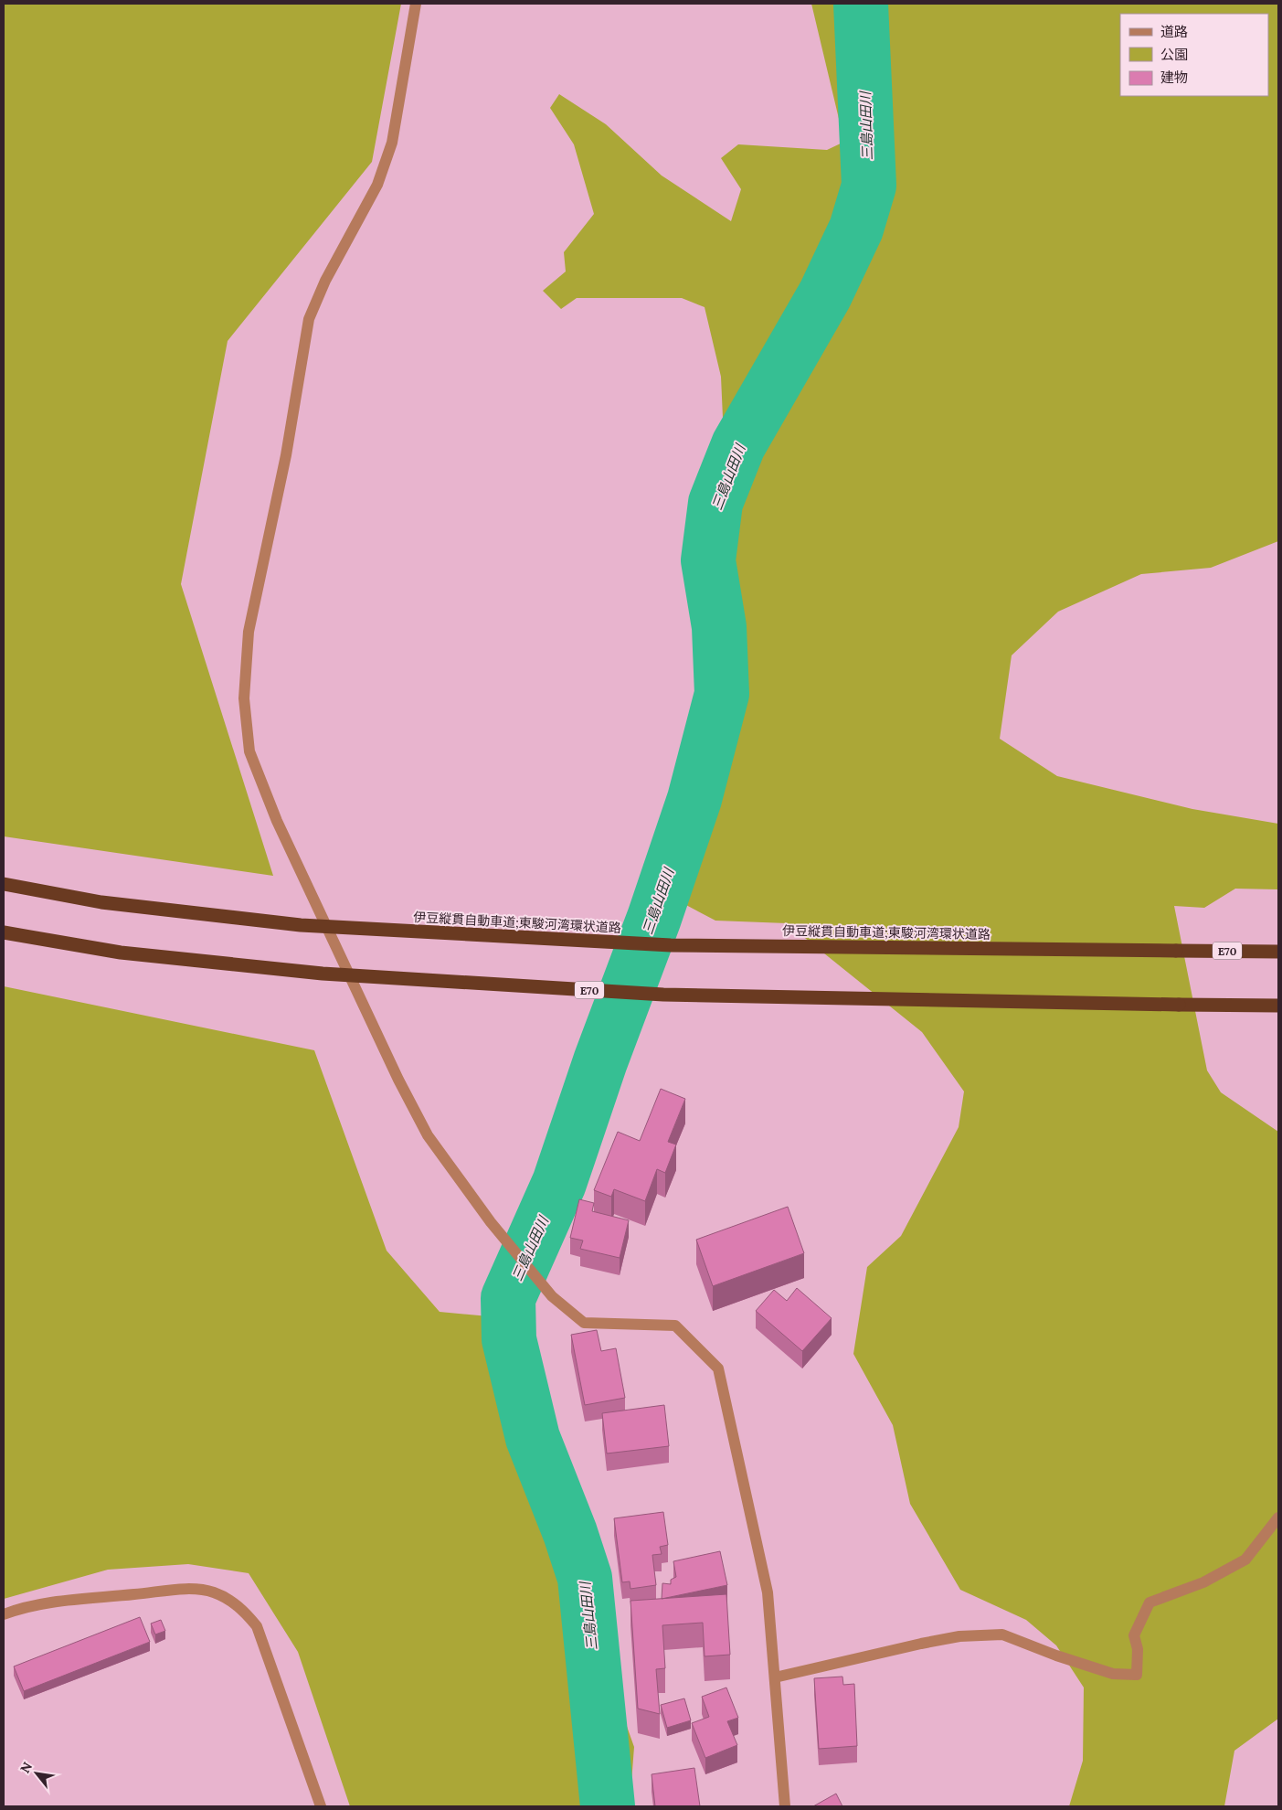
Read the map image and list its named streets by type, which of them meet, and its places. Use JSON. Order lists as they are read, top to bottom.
{
  "streets": {
    "highway": ["伊豆縦貫自動車道;東駿河湾環状道路", "E70"]
  },
  "water": ["三島山田川"],
  "legend": ["道路", "公園", "建物"],
  "north": "top left"
}
